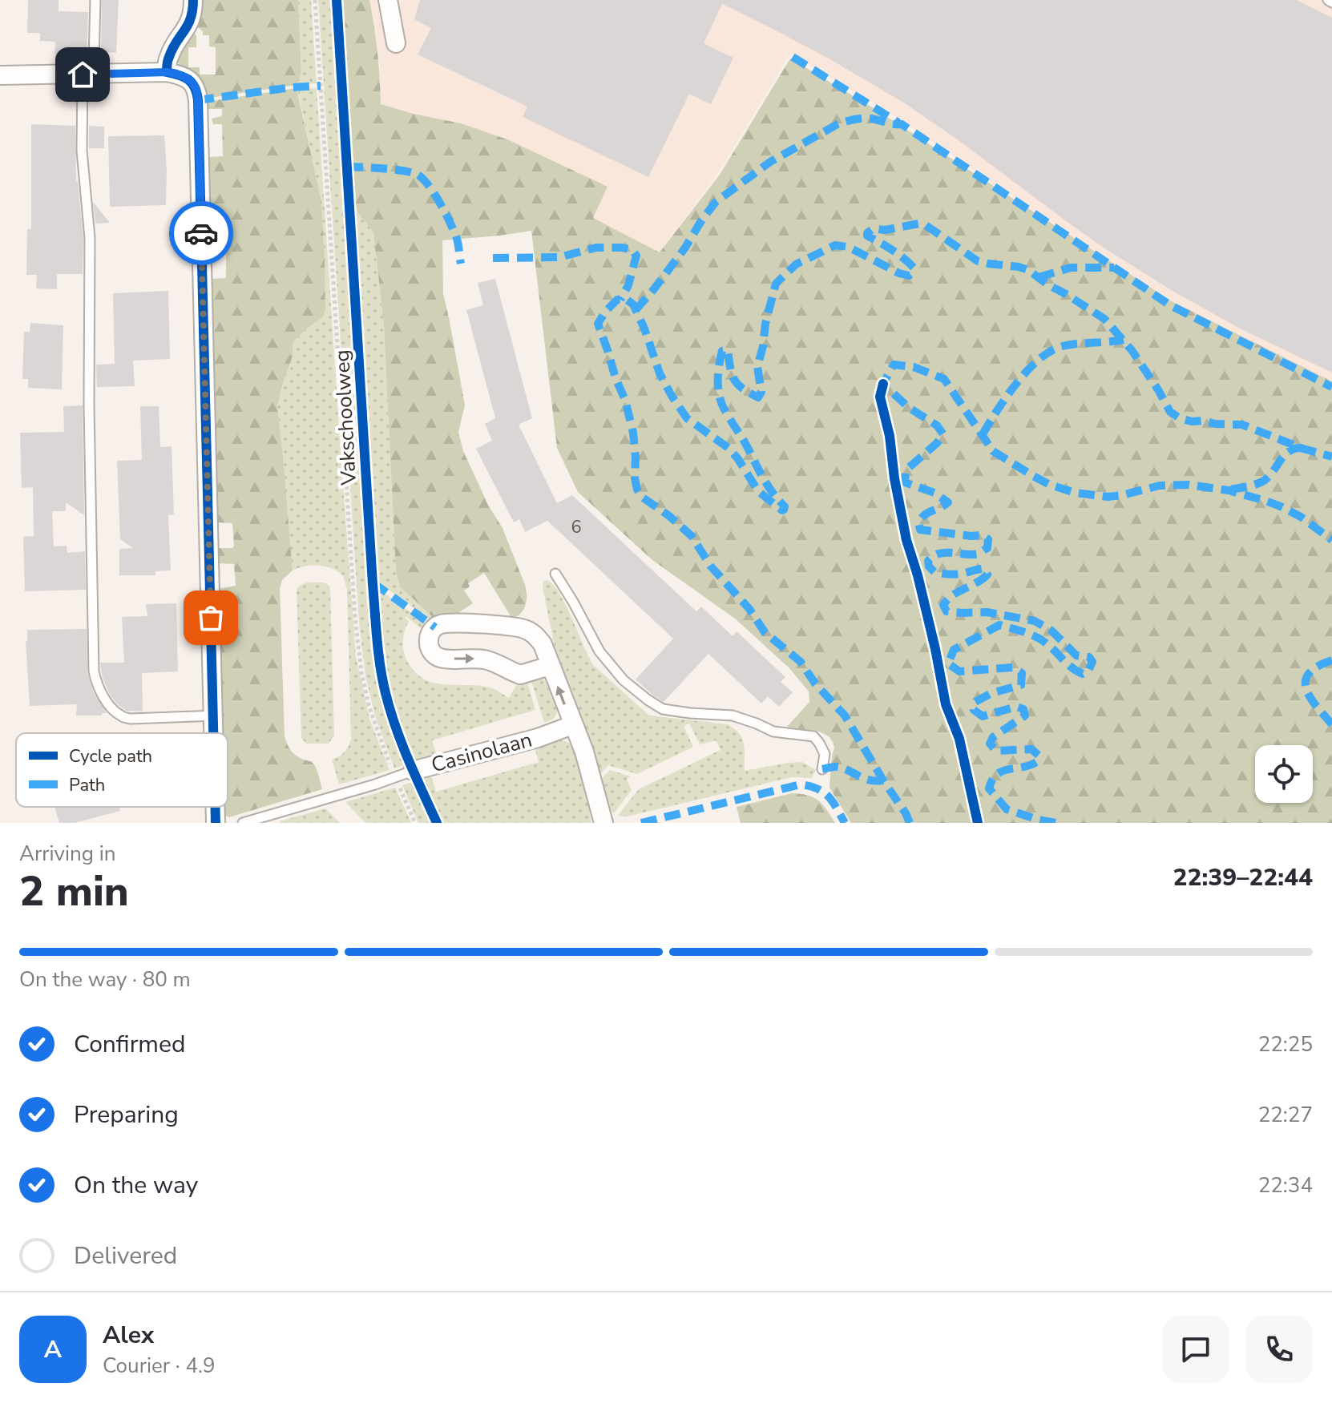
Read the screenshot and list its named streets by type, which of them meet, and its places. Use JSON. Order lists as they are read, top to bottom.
{
  "streets": {
    "street": ["Casinolaan"],
    "cycle path": ["Vakschoolweg"]
  },
  "crossings": [
    ["Vakschoolweg", "Casinolaan"]
  ],
  "house_numbers": ["6"],
  "legend": ["Cycle path", "Path"],
  "page": {
    "heading": ["2 min", "Arriving in", "22:39–22:44"],
    "panel": ["Alex", "Courier · 4.9"],
    "bar": "On the way · 80 m",
    "list": [
      ["Confirmed", "22:25"],
      ["Preparing", "22:27"],
      ["On the way", "22:34"],
      "Delivered"
    ],
    "round": "A"
  }
}
